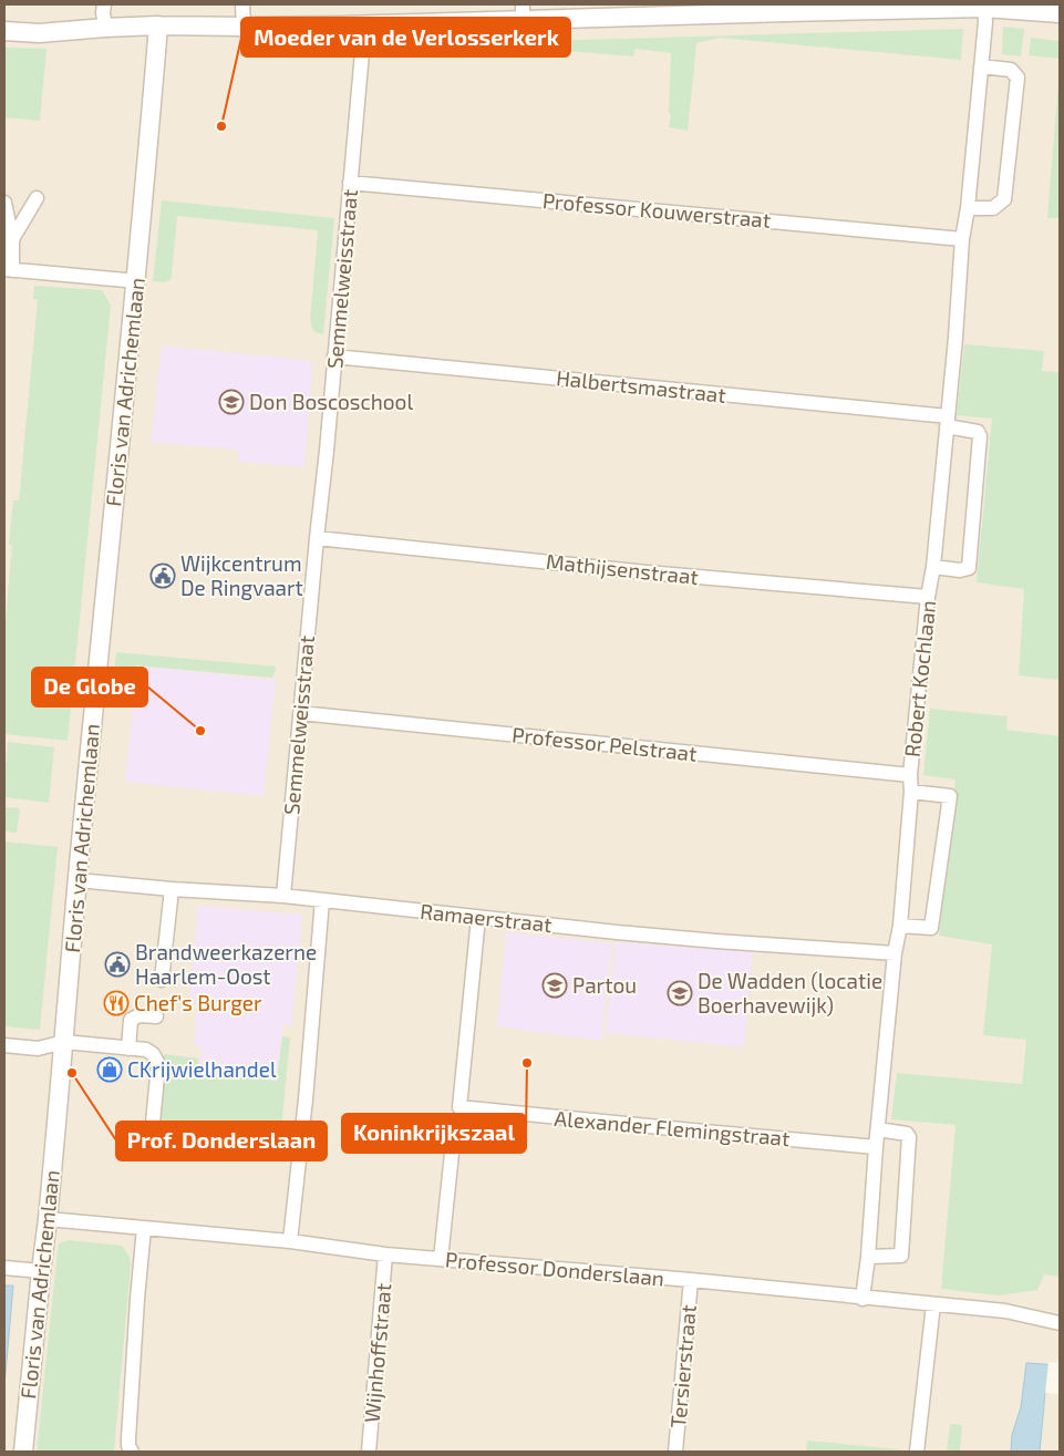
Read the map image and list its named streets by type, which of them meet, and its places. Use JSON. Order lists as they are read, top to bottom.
{
  "streets": {
    "street": [
      "Professor Kouwerstraat",
      "Semmelweisstraat",
      "Halbertsmastraat",
      "Floris van Adrichemlaan",
      "Mathijsenstraat",
      "Robert Kochlaan",
      "Professor Pelstraat",
      "Ramaerstraat",
      "Alexander Flemingstraat",
      "Professor Donderslaan",
      "Wijnhoffstraat",
      "Tersierstraat"
    ]
  },
  "crossings": [
    ["Professor Kouwerstraat", "Semmelweisstraat"],
    ["Professor Kouwerstraat", "Robert Kochlaan"],
    ["Semmelweisstraat", "Halbertsmastraat"],
    ["Semmelweisstraat", "Mathijsenstraat"],
    ["Semmelweisstraat", "Professor Pelstraat"],
    ["Semmelweisstraat", "Ramaerstraat"],
    ["Halbertsmastraat", "Robert Kochlaan"],
    ["Floris van Adrichemlaan", "Ramaerstraat"],
    ["Floris van Adrichemlaan", "Professor Donderslaan"],
    ["Mathijsenstraat", "Robert Kochlaan"],
    ["Robert Kochlaan", "Professor Pelstraat"],
    ["Robert Kochlaan", "Ramaerstraat"],
    ["Robert Kochlaan", "Alexander Flemingstraat"],
    ["Robert Kochlaan", "Professor Donderslaan"],
    ["Ramaerstraat", "Alexander Flemingstraat"],
    ["Professor Donderslaan", "Wijnhoffstraat"],
    ["Professor Donderslaan", "Tersierstraat"]
  ],
  "places": {
    "other": [
      "Moeder van de Verlosserkerk",
      "De Globe",
      "Koninkrijkszaal",
      "Prof. Donderslaan"
    ],
    "school or university": ["Don Boscoschool", "Partou", "De Wadden (locatie Boerhavewijk)"],
    "public building": ["Wijkcentrum De Ringvaart", "Brandweerkazerne Haarlem-Oost"],
    "restaurant": ["Chef's Burger"],
    "shop": ["CKrijwielhandel"]
  }
}
